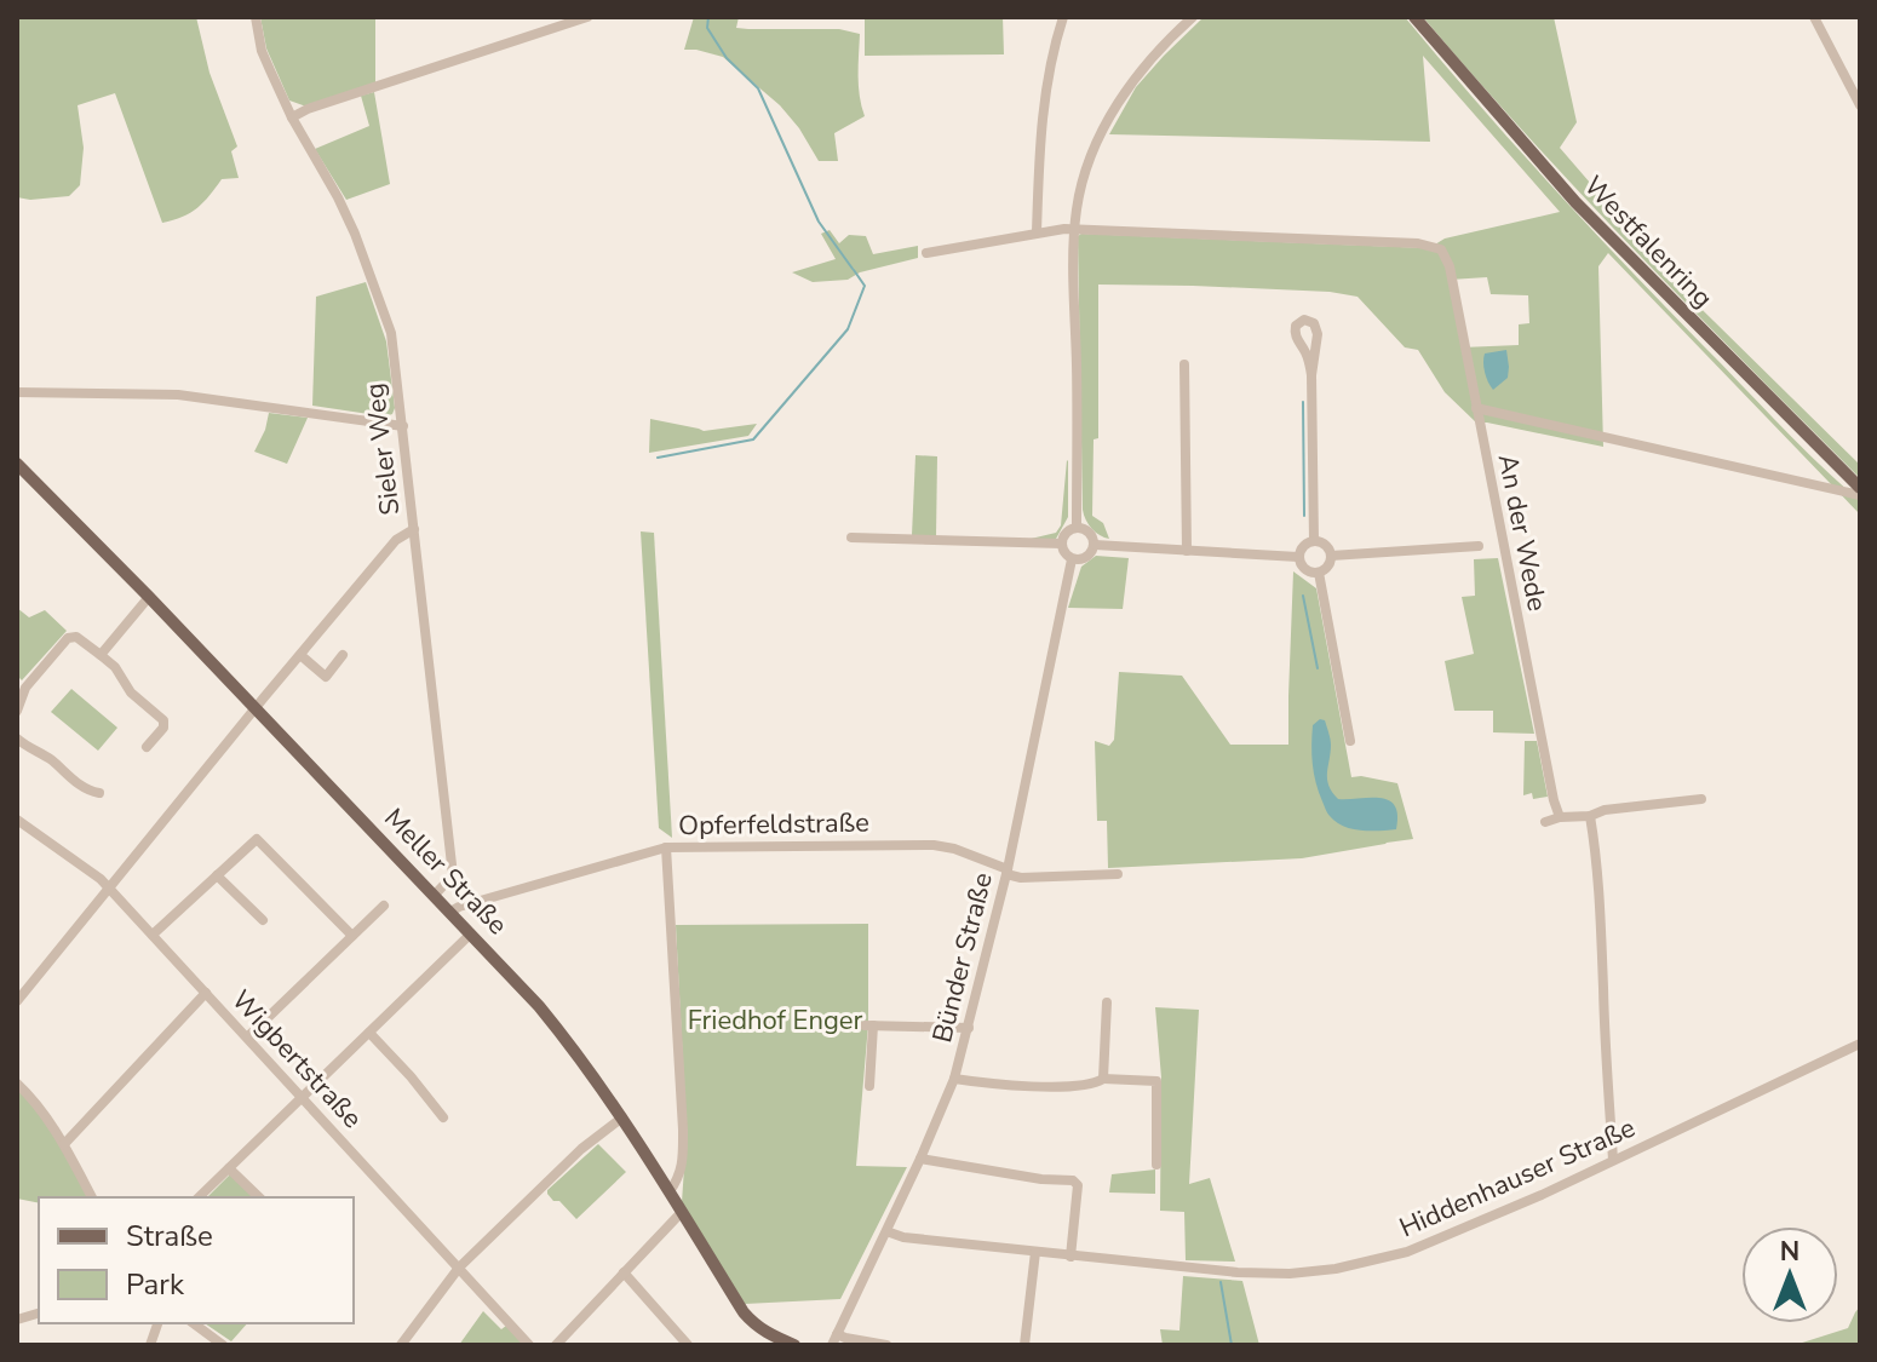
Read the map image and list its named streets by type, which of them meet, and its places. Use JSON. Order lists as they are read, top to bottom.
{
  "streets": {
    "main road": ["Westfalenring", "Meller Straße"],
    "street": [
      "Sieler Weg",
      "An der Wede",
      "Opferfeldstraße",
      "Bünder Straße",
      "Wigbertstraße",
      "Hiddenhauser Straße"
    ]
  },
  "crossings": [
    ["Sieler Weg", "Meller Straße"],
    ["Opferfeldstraße", "Meller Straße"],
    ["Opferfeldstraße", "Bünder Straße"],
    ["Opferfeldstraße", "Wigbertstraße"],
    ["Bünder Straße", "Hiddenhauser Straße"]
  ],
  "parks": ["Friedhof Enger"],
  "legend": ["Straße", "Park"],
  "north": "top"
}
